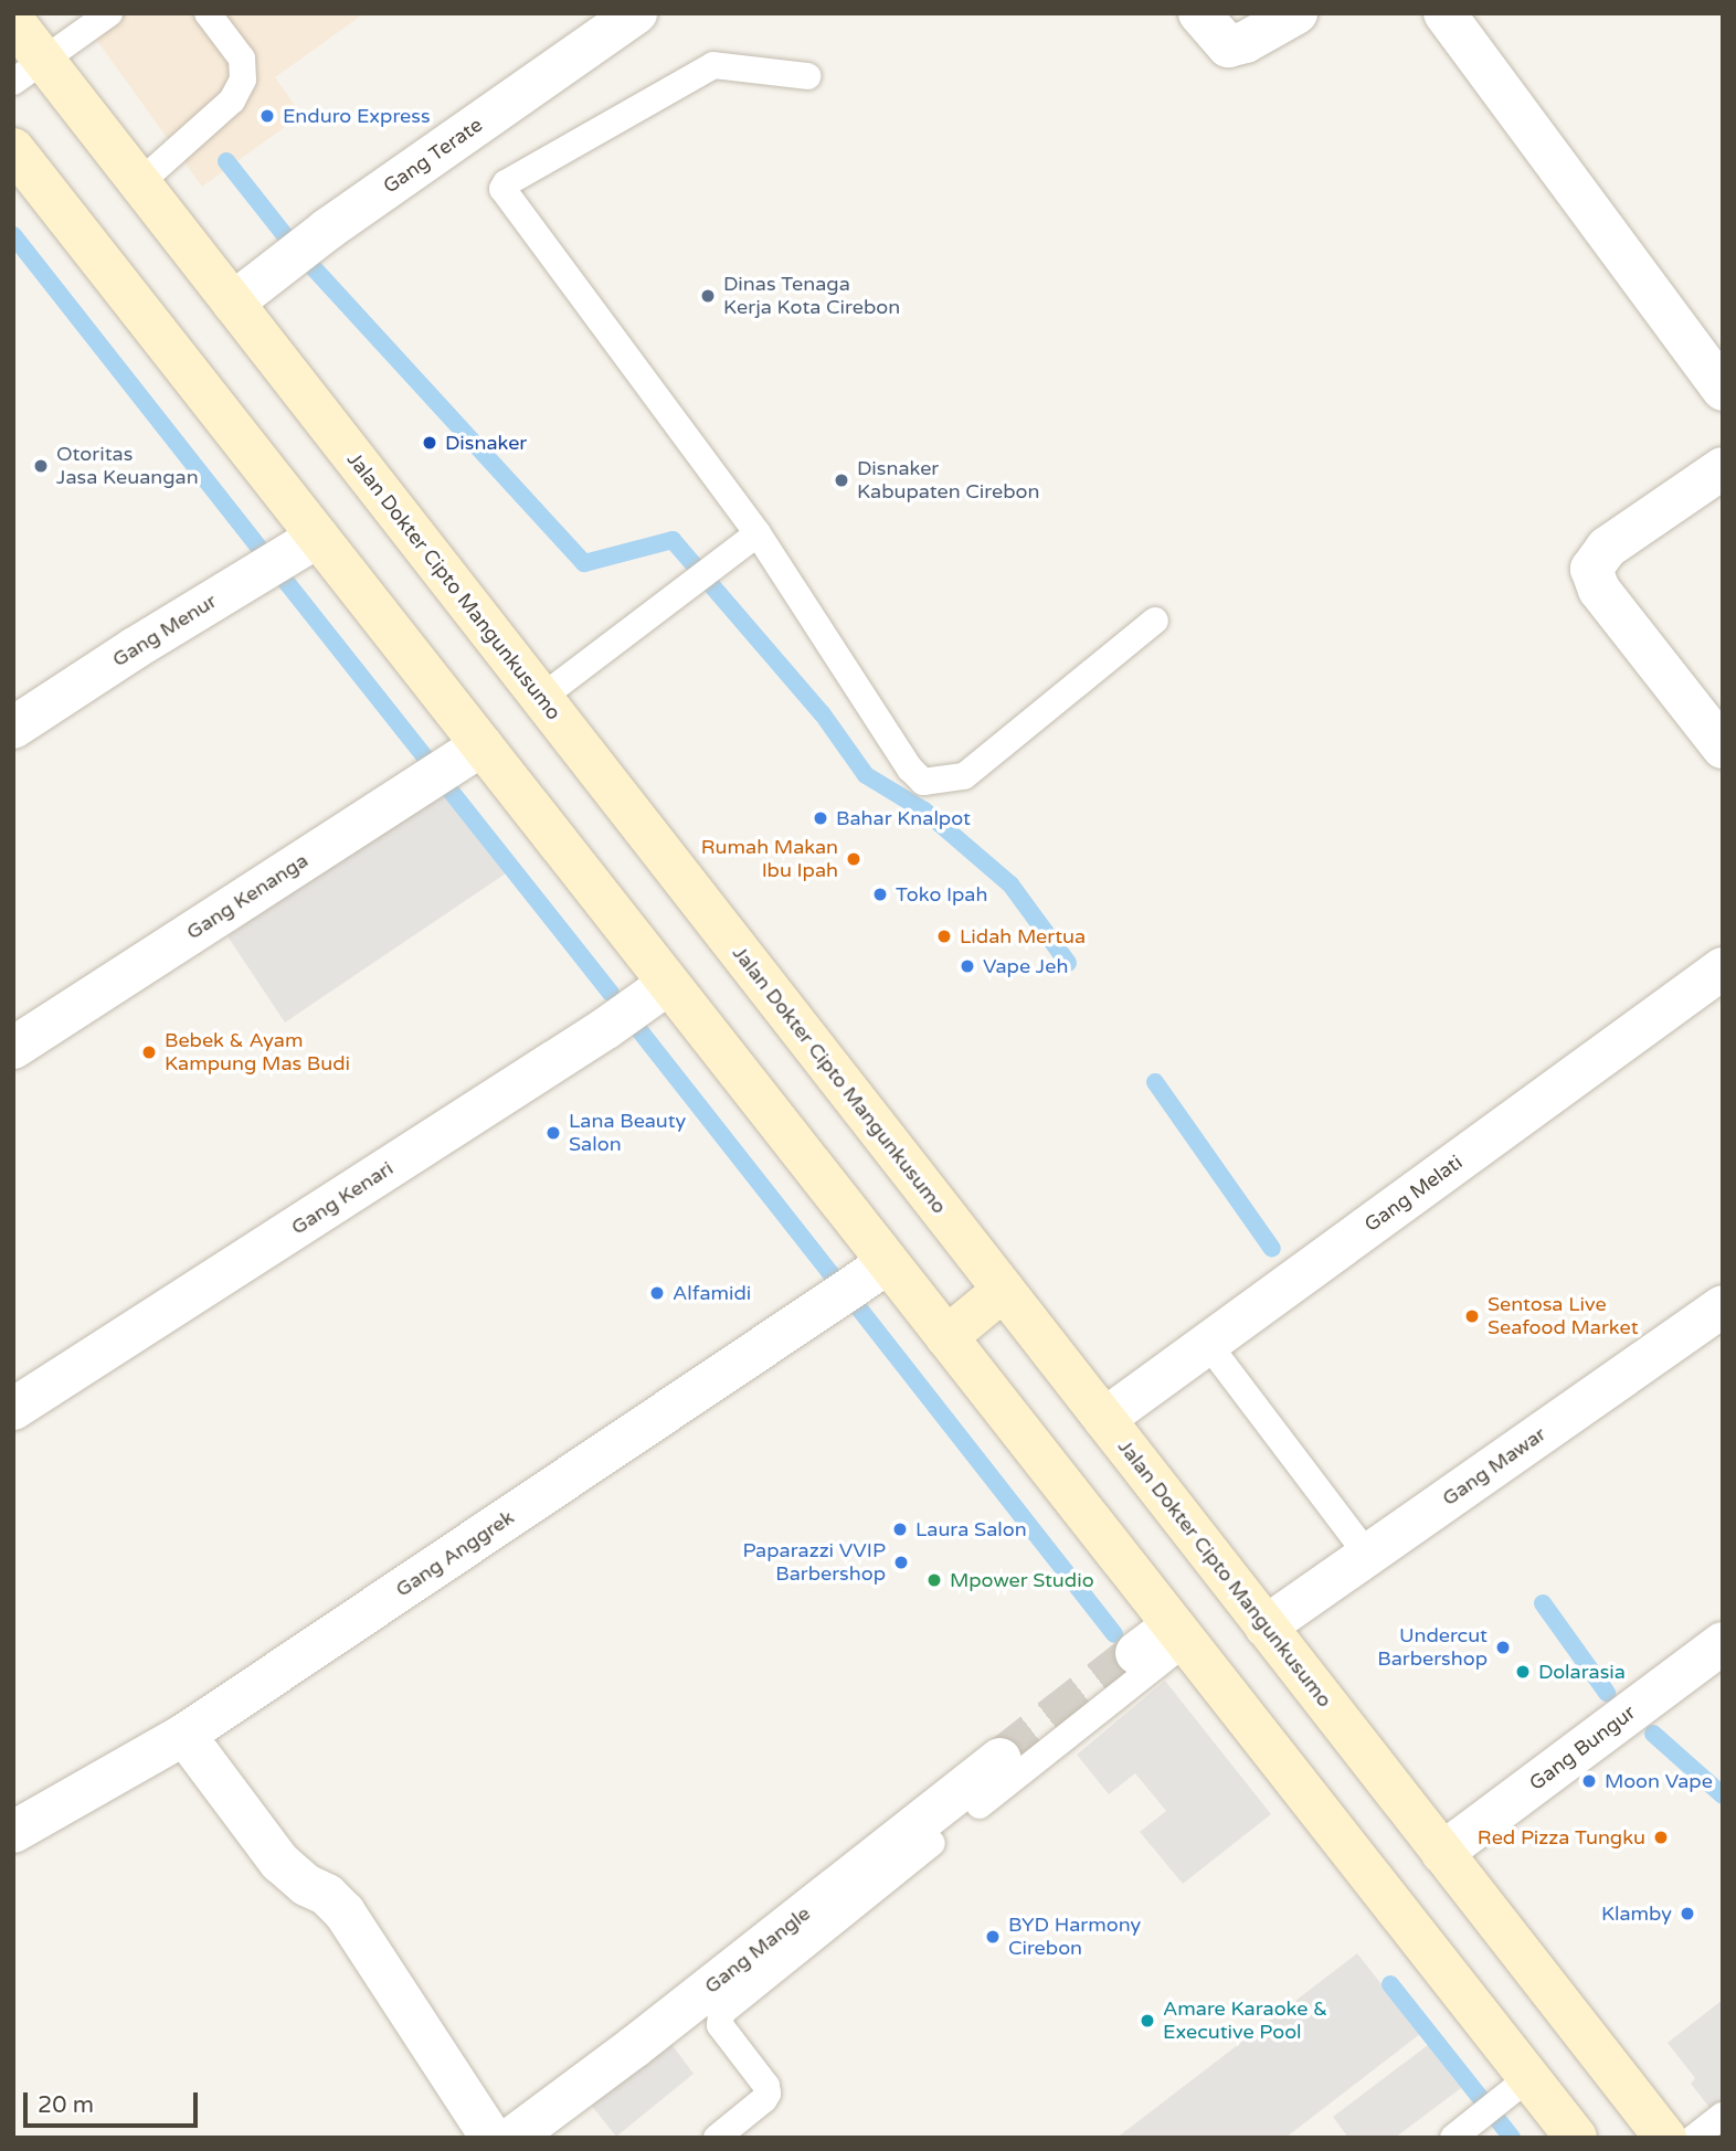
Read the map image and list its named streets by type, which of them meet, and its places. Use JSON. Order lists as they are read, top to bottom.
{
  "streets": {
    "main road": ["Jalan Dokter Cipto Mangunkusumo"],
    "street": [
      "Gang Terate",
      "Gang Menur",
      "Gang Kenanga",
      "Gang Melati",
      "Gang Kenari",
      "Gang Mawar",
      "Gang Anggrek",
      "Gang Bungur",
      "Gang Mangle"
    ]
  },
  "crossings": [
    ["Gang Terate", "Jalan Dokter Cipto Mangunkusumo"],
    ["Jalan Dokter Cipto Mangunkusumo", "Gang Melati"],
    ["Jalan Dokter Cipto Mangunkusumo", "Gang Mawar"],
    ["Jalan Dokter Cipto Mangunkusumo", "Gang Bungur"]
  ],
  "places": [
    "Enduro Express",
    "Dinas Tenaga Kerja Kota Cirebon",
    "Disnaker",
    "Otoritas Jasa Keuangan",
    "Disnaker Kabupaten Cirebon",
    "Bahar Knalpot",
    "Rumah Makan Ibu Ipah",
    "Toko Ipah",
    "Lidah Mertua",
    "Vape Jeh",
    "Bebek & Ayam Kampung Mas Budi",
    "Lana Beauty Salon",
    "Alfamidi",
    "Sentosa Live Seafood Market",
    "Laura Salon",
    "Paparazzi VVIP Barbershop",
    "Mpower Studio",
    "Undercut Barbershop",
    "Dolarasia",
    "Moon Vape",
    "Red Pizza Tungku",
    "Klamby",
    "BYD Harmony Cirebon",
    "Amare Karaoke & Executive Pool"
  ],
  "scale_bar": "20 m"
}
